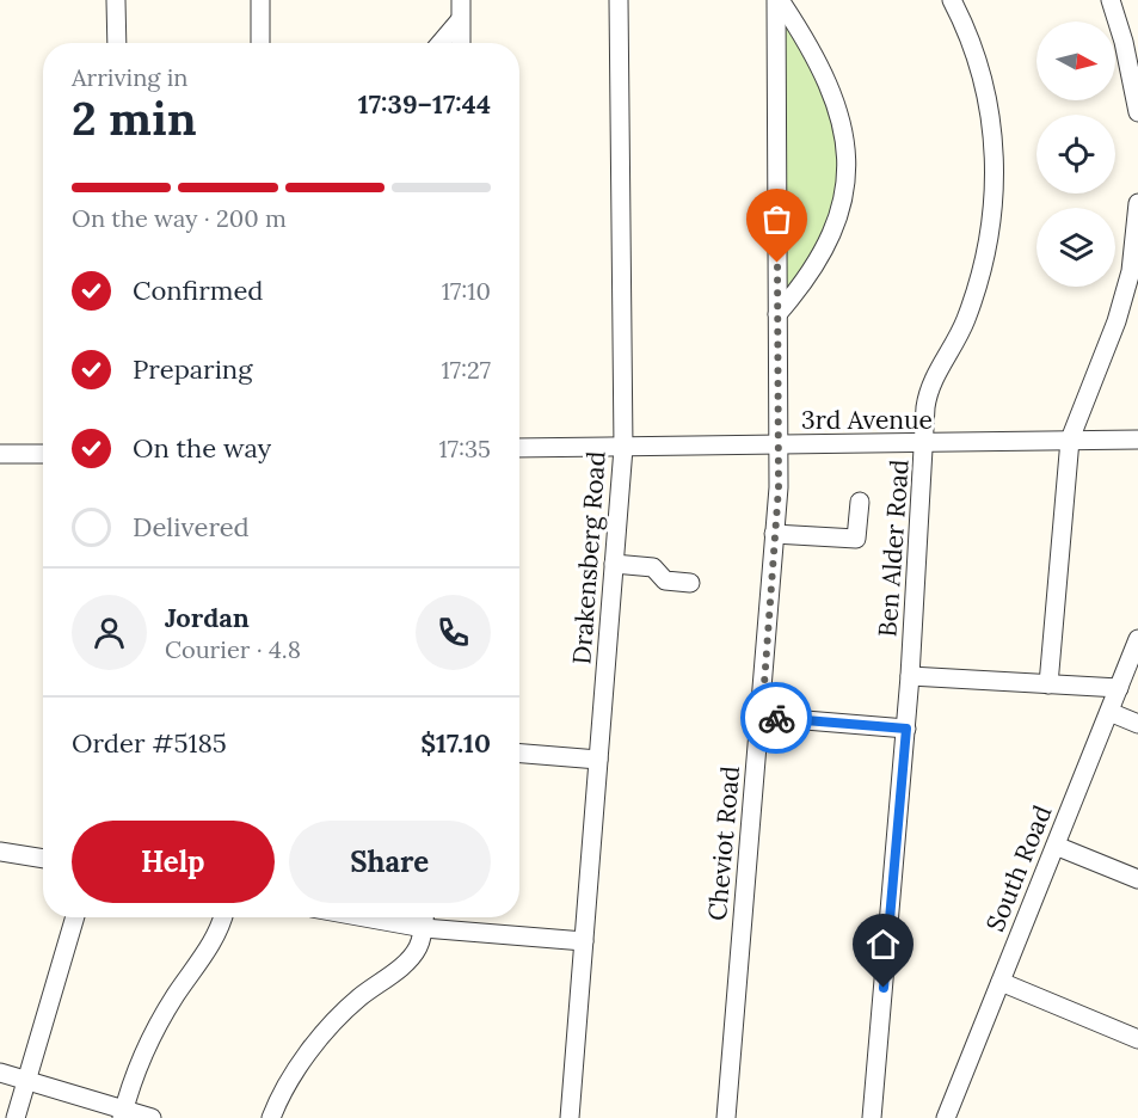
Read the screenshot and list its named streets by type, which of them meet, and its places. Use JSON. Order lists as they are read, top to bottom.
{
  "streets": {
    "street": [
      "3rd Avenue",
      "Ben Alder Road",
      "Drakensberg Road",
      "Cheviot Road",
      "South Road"
    ]
  },
  "crossings": [
    ["3rd Avenue", "Ben Alder Road"],
    ["3rd Avenue", "Drakensberg Road"],
    ["3rd Avenue", "Cheviot Road"]
  ],
  "north": "right",
  "page": {
    "heading": ["2 min", "Arriving in", "17:39–17:44"],
    "panel": [
      "Jordan",
      "Courier · 4.8",
      "Order #5185",
      "$17.10"
    ],
    "bar": "On the way · 200 m",
    "list": [
      ["Confirmed", "17:10"],
      ["Preparing", "17:27"],
      ["On the way", "17:35"],
      "Delivered"
    ],
    "buttons": ["Help", "Share"]
  }
}
